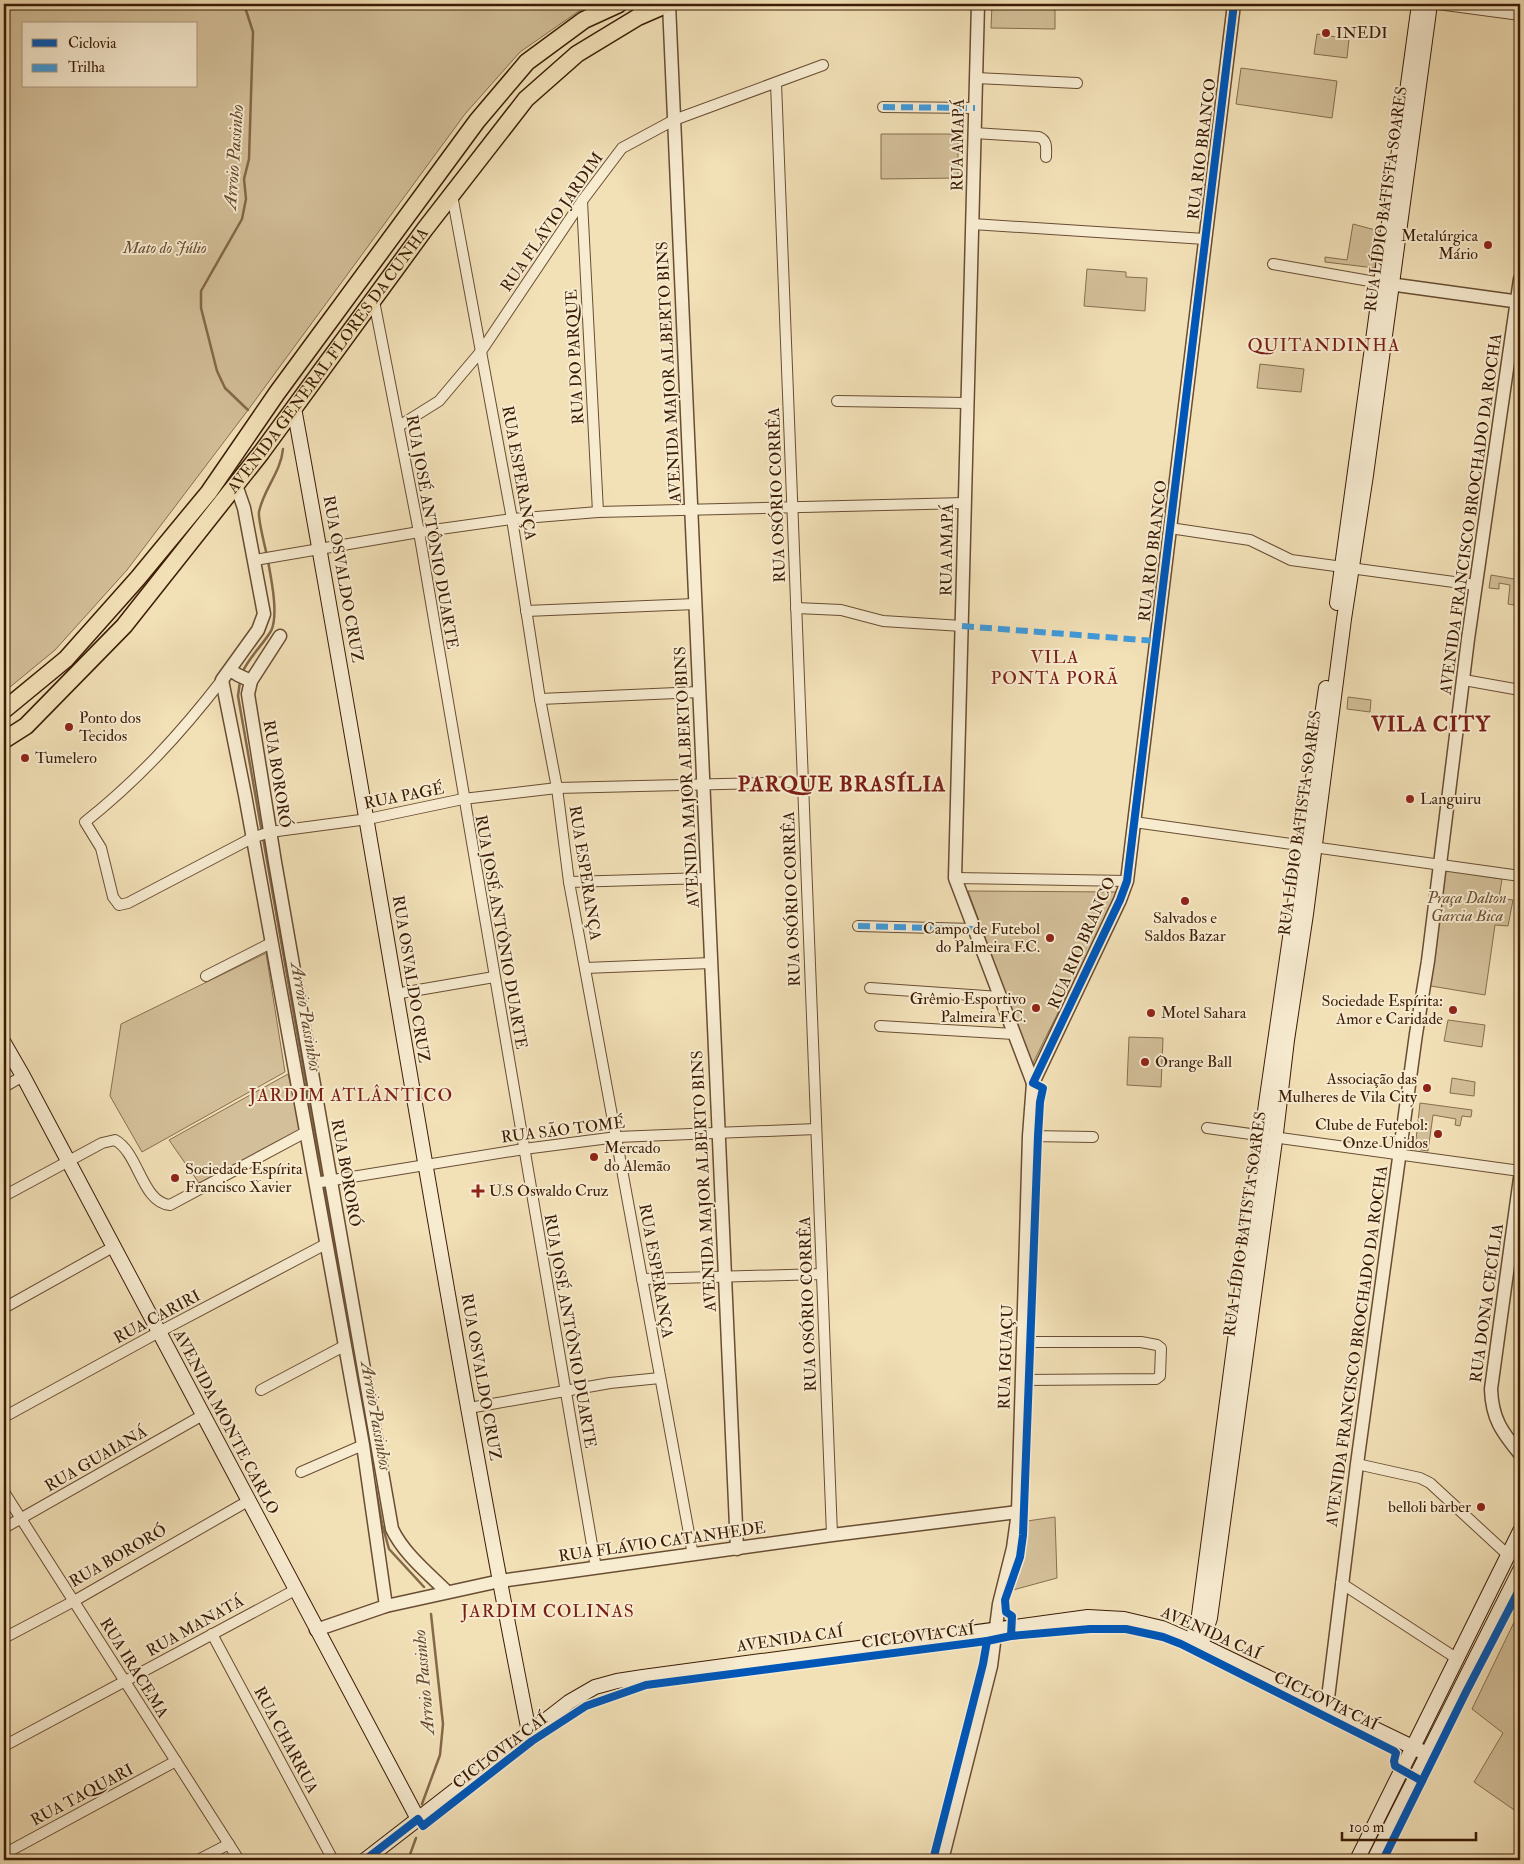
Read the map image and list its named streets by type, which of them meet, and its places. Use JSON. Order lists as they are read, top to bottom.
{
  "streets": {
    "main road": [
      "RUA LÍDIO BATISTA SOARES",
      "AVENIDA GENERAL FLORES DA CUNHA",
      "RUA OSVALDO CRUZ",
      "AVENIDA MONTE CARLO",
      "AVENIDA CAÍ"
    ],
    "street": [
      "RUA AMAPÁ",
      "RUA RIO BRANCO",
      "RUA FLÁVIO JARDIM",
      "RUA DO PARQUE",
      "AVENIDA MAJOR ALBERTO BINS",
      "RUA ESPERANÇA",
      "RUA OSÓRIO CORRÊA",
      "AVENIDA FRANCISCO BROCHADO DA ROCHA",
      "RUA JOSÉ ANTÔNIO DUARTE",
      "RUA BORORÓ",
      "RUA PAGÉ",
      "RUA SÃO TOMÉ",
      "RUA DONA CECÍLIA",
      "RUA CARIRI",
      "RUA IGUAÇU",
      "RUA GUAIANÁ",
      "RUA FLÁVIO CATANHEDE",
      "RUA MANATÁ",
      "RUA IRACEMA",
      "RUA CHARRUA",
      "RUA TAQUARI"
    ],
    "cycle path": ["CICLOVIA CAÍ"]
  },
  "crossings": [
    ["RUA AMAPÁ", "RUA RIO BRANCO"],
    ["RUA AMAPÁ", "RUA IGUAÇU"],
    ["RUA RIO BRANCO", "RUA IGUAÇU"],
    ["RUA LÍDIO BATISTA SOARES", "AVENIDA CAÍ"],
    ["RUA FLÁVIO JARDIM", "RUA DO PARQUE"],
    ["RUA FLÁVIO JARDIM", "AVENIDA MAJOR ALBERTO BINS"],
    ["RUA FLÁVIO JARDIM", "RUA ESPERANÇA"],
    ["RUA FLÁVIO JARDIM", "RUA OSÓRIO CORRÊA"],
    ["RUA FLÁVIO JARDIM", "RUA JOSÉ ANTÔNIO DUARTE"],
    ["AVENIDA GENERAL FLORES DA CUNHA", "AVENIDA MAJOR ALBERTO BINS"],
    ["AVENIDA GENERAL FLORES DA CUNHA", "RUA ESPERANÇA"],
    ["AVENIDA GENERAL FLORES DA CUNHA", "RUA JOSÉ ANTÔNIO DUARTE"],
    ["AVENIDA GENERAL FLORES DA CUNHA", "RUA OSVALDO CRUZ"],
    ["AVENIDA MAJOR ALBERTO BINS", "RUA PAGÉ"],
    ["AVENIDA MAJOR ALBERTO BINS", "RUA SÃO TOMÉ"],
    ["AVENIDA MAJOR ALBERTO BINS", "RUA FLÁVIO CATANHEDE"],
    ["RUA ESPERANÇA", "RUA PAGÉ"],
    ["RUA ESPERANÇA", "RUA SÃO TOMÉ"],
    ["RUA ESPERANÇA", "RUA FLÁVIO CATANHEDE"],
    ["RUA OSÓRIO CORRÊA", "RUA PAGÉ"],
    ["RUA OSÓRIO CORRÊA", "RUA SÃO TOMÉ"],
    ["RUA OSÓRIO CORRÊA", "RUA FLÁVIO CATANHEDE"],
    ["AVENIDA FRANCISCO BROCHADO DA ROCHA", "AVENIDA CAÍ"],
    ["RUA JOSÉ ANTÔNIO DUARTE", "RUA PAGÉ"],
    ["RUA JOSÉ ANTÔNIO DUARTE", "RUA SÃO TOMÉ"],
    ["RUA JOSÉ ANTÔNIO DUARTE", "RUA FLÁVIO CATANHEDE"],
    ["RUA OSVALDO CRUZ", "RUA PAGÉ"],
    ["RUA OSVALDO CRUZ", "RUA SÃO TOMÉ"],
    ["RUA OSVALDO CRUZ", "RUA FLÁVIO CATANHEDE"],
    ["RUA OSVALDO CRUZ", "AVENIDA CAÍ"],
    ["RUA BORORÓ", "RUA PAGÉ"],
    ["RUA BORORÓ", "RUA SÃO TOMÉ"],
    ["RUA BORORÓ", "AVENIDA MONTE CARLO"],
    ["RUA BORORÓ", "RUA FLÁVIO CATANHEDE"],
    ["RUA BORORÓ", "RUA IRACEMA"],
    ["RUA CARIRI", "AVENIDA MONTE CARLO"],
    ["RUA IGUAÇU", "RUA FLÁVIO CATANHEDE"],
    ["RUA IGUAÇU", "AVENIDA CAÍ"],
    ["AVENIDA MONTE CARLO", "RUA GUAIANÁ"],
    ["AVENIDA MONTE CARLO", "RUA FLÁVIO CATANHEDE"],
    ["AVENIDA MONTE CARLO", "RUA MANATÁ"],
    ["AVENIDA MONTE CARLO", "AVENIDA CAÍ"],
    ["RUA GUAIANÁ", "RUA IRACEMA"],
    ["RUA MANATÁ", "RUA IRACEMA"],
    ["RUA MANATÁ", "RUA CHARRUA"],
    ["RUA IRACEMA", "RUA TAQUARI"]
  ],
  "districts": [
    "QUITANDINHA",
    "VILA PONTA PORÃ",
    "VILA CITY",
    "PARQUE BRASÍLIA",
    "JARDIM ATLÂNTICO",
    "JARDIM COLINAS"
  ],
  "water": ["Arroio Passinho", "Arroio Passinhos"],
  "parks": ["Mato do Júlio", "Praça Dalton Garcia Bica"],
  "places": {
    "other": [
      "INEDI",
      "Metalúrgica Mário",
      "Ponto dos Tecidos",
      "Tumelero",
      "Languiru",
      "Salvados e Saldos Bazar",
      "Campo de Futebol do Palmeira F.C.",
      "Grêmio Esportivo Palmeira F.C.",
      "Sociedade Espírita: Amor e Caridade",
      "Motel Sahara",
      "Orange Ball",
      "Associação das Mulheres de Vila City",
      "Clube de Futebol: Onze Unidos",
      "Mercado do Alemão",
      "Sociedade Espírita Francisco Xavier",
      "belloli barber"
    ],
    "health": ["U.S Oswaldo Cruz"]
  },
  "legend": ["Ciclovia", "Trilha"],
  "scale_bar": "100 m"
}
